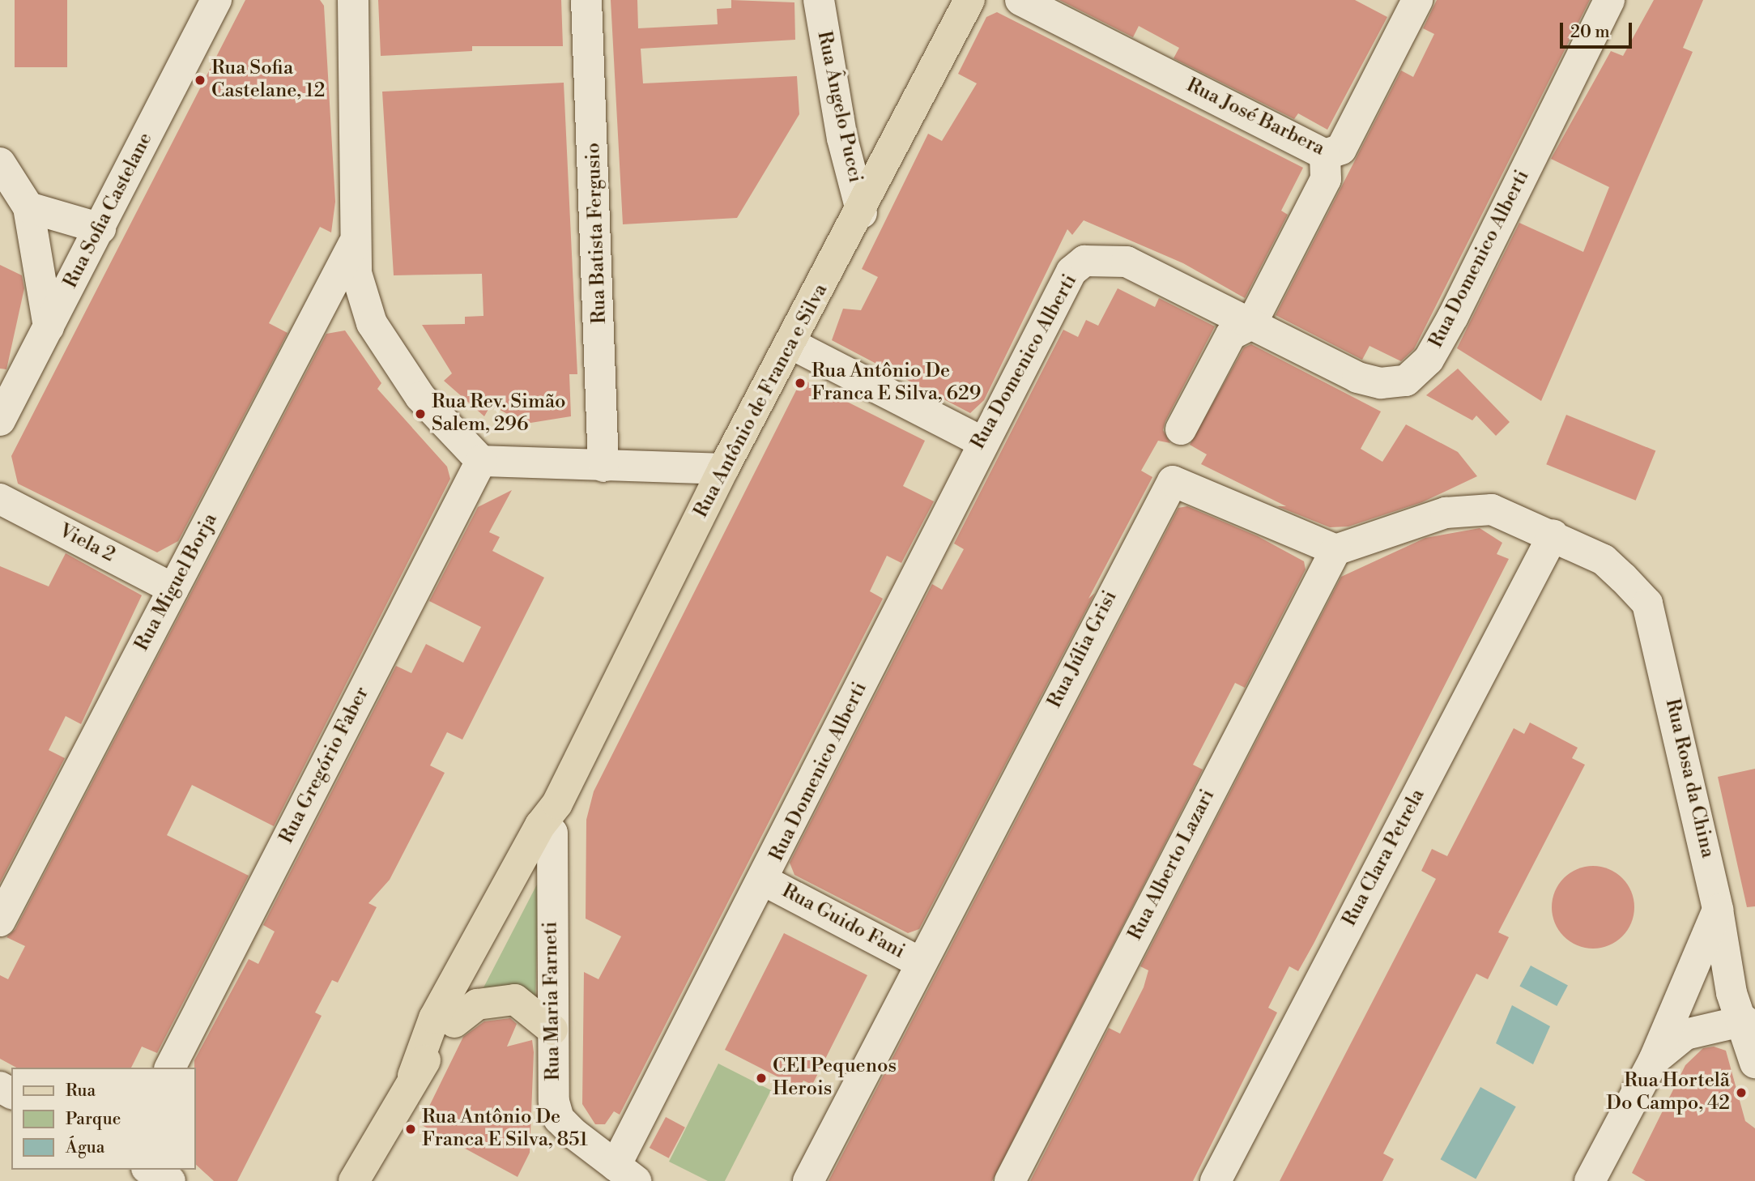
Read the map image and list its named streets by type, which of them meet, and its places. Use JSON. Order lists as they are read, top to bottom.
{
  "streets": {
    "main road": ["Rua Antônio de Franca e Silva"],
    "street": [
      "Rua Ângelo Pucci",
      "Rua José Barbera",
      "Rua Sofia Castelane",
      "Rua Batista Fergusio",
      "Rua Domenico Alberti",
      "Viela 2",
      "Rua Miguel Borja",
      "Rua Júlia Grisi",
      "Rua Gregório Faber",
      "Rua Rosa da China",
      "Rua Clara Petrela",
      "Rua Alberto Lazari",
      "Rua Guido Fani",
      "Rua Maria Farneti"
    ]
  },
  "crossings": [
    ["Rua Ângelo Pucci", "Rua Antônio de Franca e Silva"],
    ["Rua Domenico Alberti", "Rua Guido Fani"],
    ["Rua Domenico Alberti", "Rua Maria Farneti"],
    ["Rua Antônio de Franca e Silva", "Rua Maria Farneti"],
    ["Viela 2", "Rua Miguel Borja"],
    ["Rua Júlia Grisi", "Rua Alberto Lazari"],
    ["Rua Júlia Grisi", "Rua Guido Fani"],
    ["Rua Rosa da China", "Rua Clara Petrela"]
  ],
  "places": [
    "Rua Sofia Castelane, 12",
    "Rua Antônio De Franca E Silva, 629",
    "Rua Rev. Simão Salem, 296",
    "CEI Pequenos Herois",
    "Rua Hortelã Do Campo, 42",
    "Rua Antônio De Franca E Silva, 851"
  ],
  "legend": ["Rua", "Parque", "Água"],
  "scale_bar": "20 m"
}
